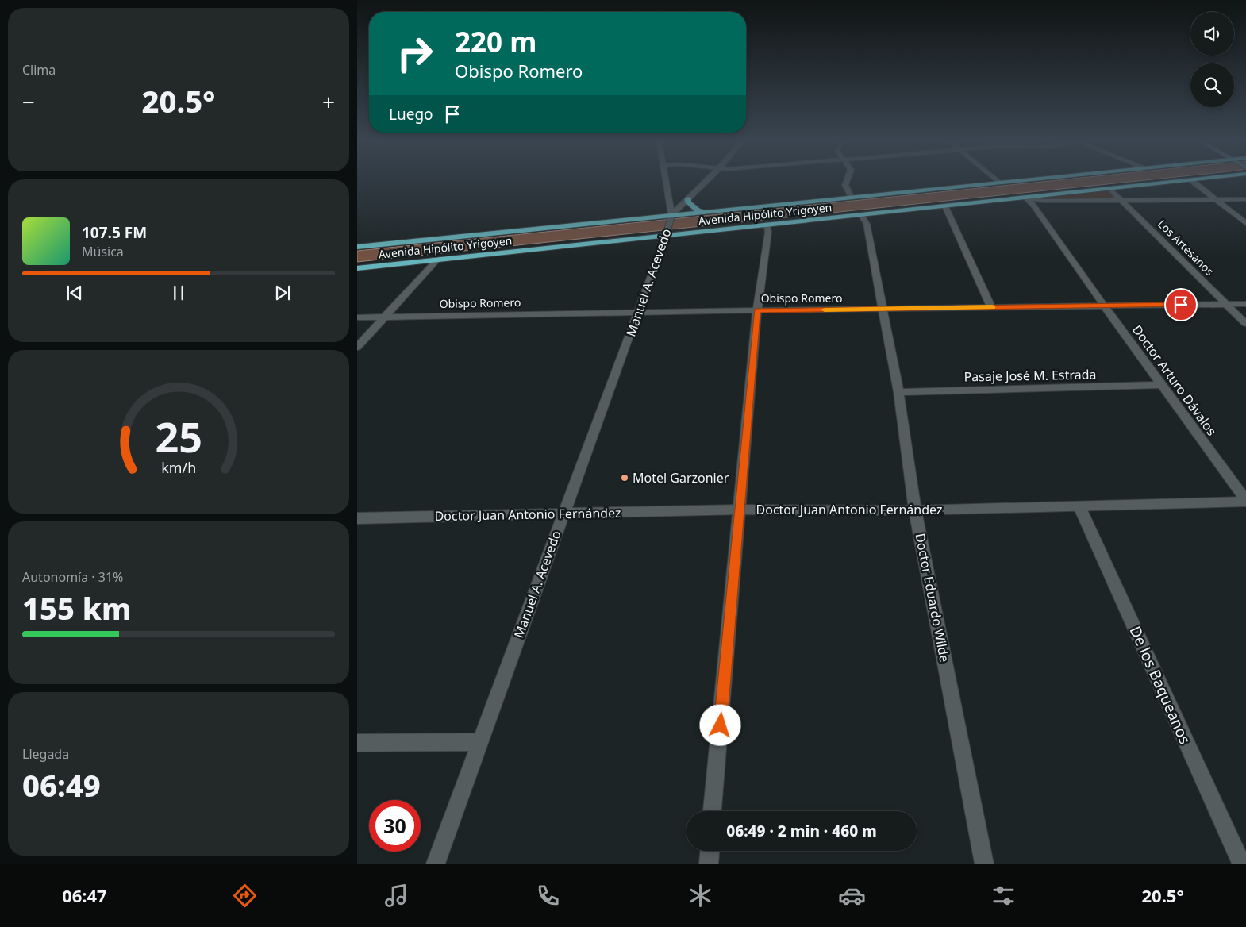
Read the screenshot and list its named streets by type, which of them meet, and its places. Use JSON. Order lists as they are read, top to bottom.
{
  "streets": {
    "highway": ["Avenida Hipólito Yrigoyen"],
    "street": [
      "Los Artesanos",
      "Manuel A. Acevedo",
      "Obispo Romero",
      "Pasaje José M. Estrada",
      "Doctor Arturo Dávalos",
      "Doctor Juan Antonio Fernández",
      "Doctor Eduardo Wilde",
      "De los Baqueanos"
    ]
  },
  "crossings": [
    ["Avenida Hipólito Yrigoyen", "Los Artesanos"],
    ["Avenida Hipólito Yrigoyen", "Manuel A. Acevedo"],
    ["Avenida Hipólito Yrigoyen", "Doctor Arturo Dávalos"],
    ["Avenida Hipólito Yrigoyen", "Doctor Eduardo Wilde"],
    ["Los Artesanos", "Obispo Romero"],
    ["Manuel A. Acevedo", "Obispo Romero"],
    ["Manuel A. Acevedo", "Doctor Juan Antonio Fernández"],
    ["Obispo Romero", "Doctor Arturo Dávalos"],
    ["Obispo Romero", "Doctor Eduardo Wilde"],
    ["Pasaje José M. Estrada", "Doctor Arturo Dávalos"],
    ["Pasaje José M. Estrada", "Doctor Eduardo Wilde"],
    ["Doctor Arturo Dávalos", "Doctor Juan Antonio Fernández"],
    ["Doctor Juan Antonio Fernández", "Doctor Eduardo Wilde"],
    ["Doctor Juan Antonio Fernández", "De los Baqueanos"]
  ],
  "places": ["Motel Garzonier"],
  "page": {
    "tile": [
      "Clima",
      ["Autonomía · 31%", "155 km"],
      ["Llegada", "06:49"]
    ],
    "turn": ["220 m", "Obispo Romero"],
    "heat": ["−", "20.5°", "+"],
    "then": "Luego",
    "song": ["107.5 FM", "Música"],
    "limit": "30",
    "trip": "06:49 · 2 min · 460 m",
    "tabs": ["06:47", "20.5°"],
    "gauge": ["25", "km/h"]
  }
}
